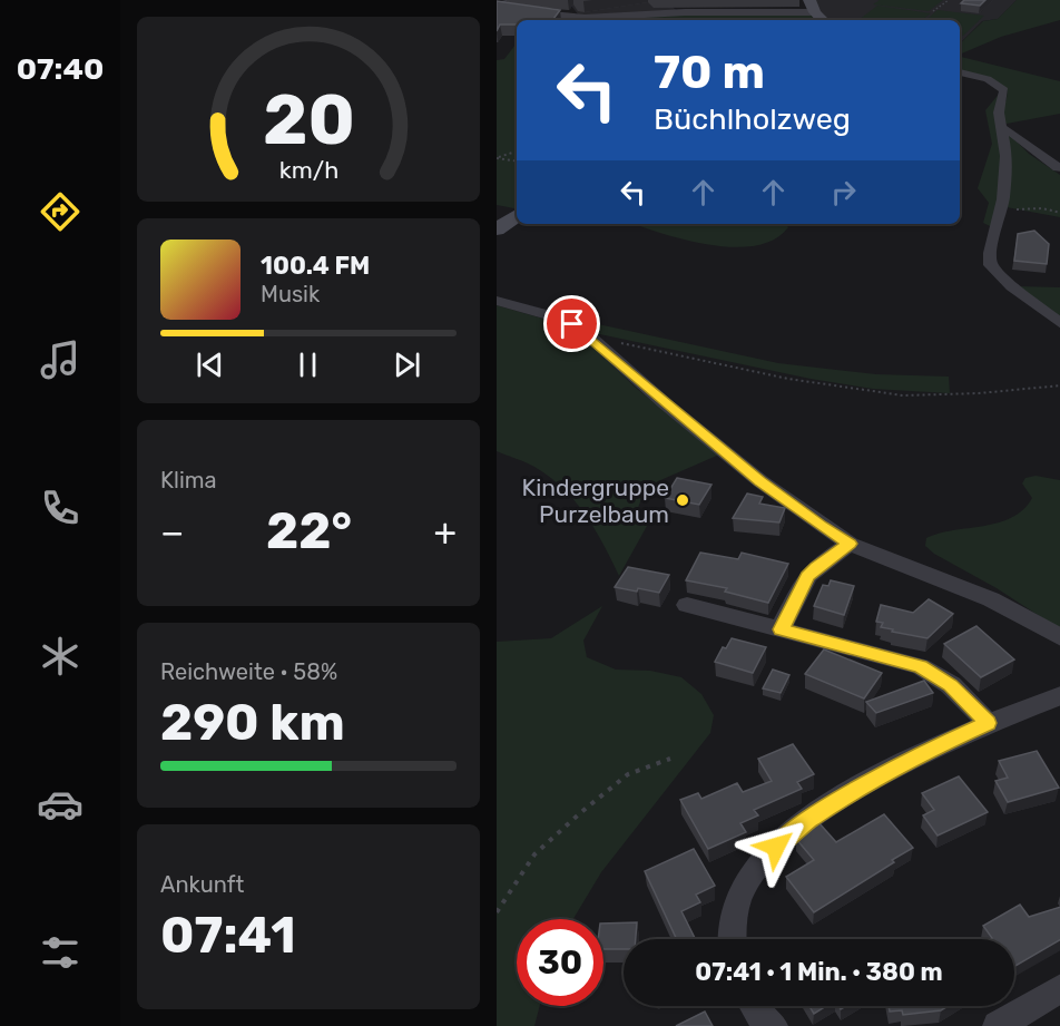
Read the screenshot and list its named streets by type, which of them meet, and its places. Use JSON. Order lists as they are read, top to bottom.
{
  "places": ["Kindergruppe Purzelbaum"],
  "page": {
    "tabs": "07:40",
    "turn": ["70 m", "Büchlholzweg"],
    "song": ["100.4 FM", "Musik"],
    "tile": [
      "Klima",
      ["Reichweite · 58%", "290 km"],
      ["Ankunft", "07:41"]
    ],
    "heat": ["−", "22°", "+"],
    "limit": "30",
    "trip": "07:41 · 1 Min. · 380 m",
    "gauge": ["20", "km/h"]
  }
}
